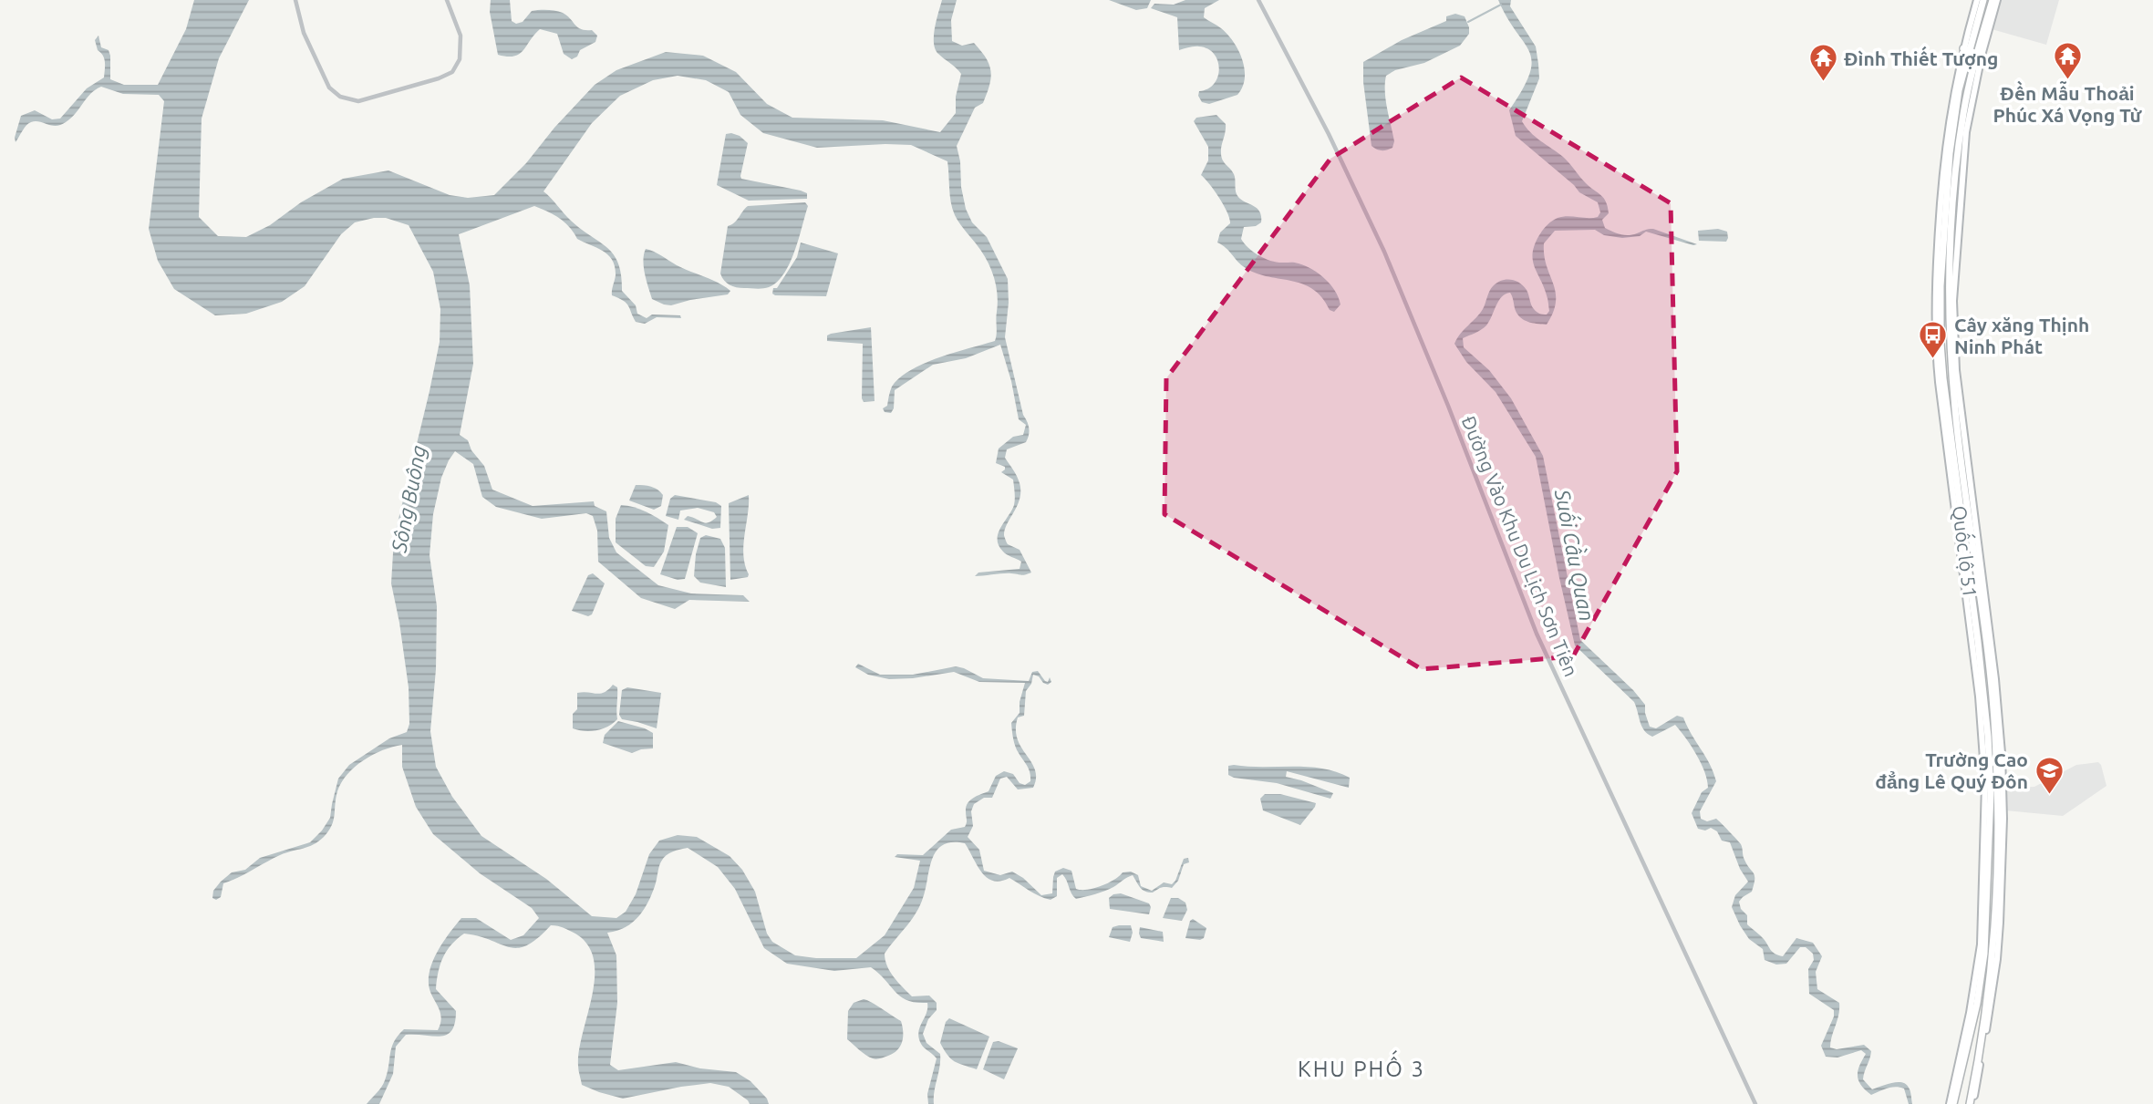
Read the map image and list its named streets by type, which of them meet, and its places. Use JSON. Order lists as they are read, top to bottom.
{
  "streets": {
    "highway": ["Quốc lộ 51"],
    "street": ["Đường Vào Khu Du Lịch Sơn Tiên"]
  },
  "districts": ["KHU PHỐ 3"],
  "water": ["Sông Buông", "Suối Cầu Quan"],
  "places": {
    "temple": ["Đền Mẫu Thoải Phúc Xá Vọng Từ", "Đình Thiết Tượng"],
    "bus stop": ["Cây xăng Thịnh Ninh Phát"],
    "school or university": ["Trường Cao đẳng Lê Quý Đôn"]
  }
}
